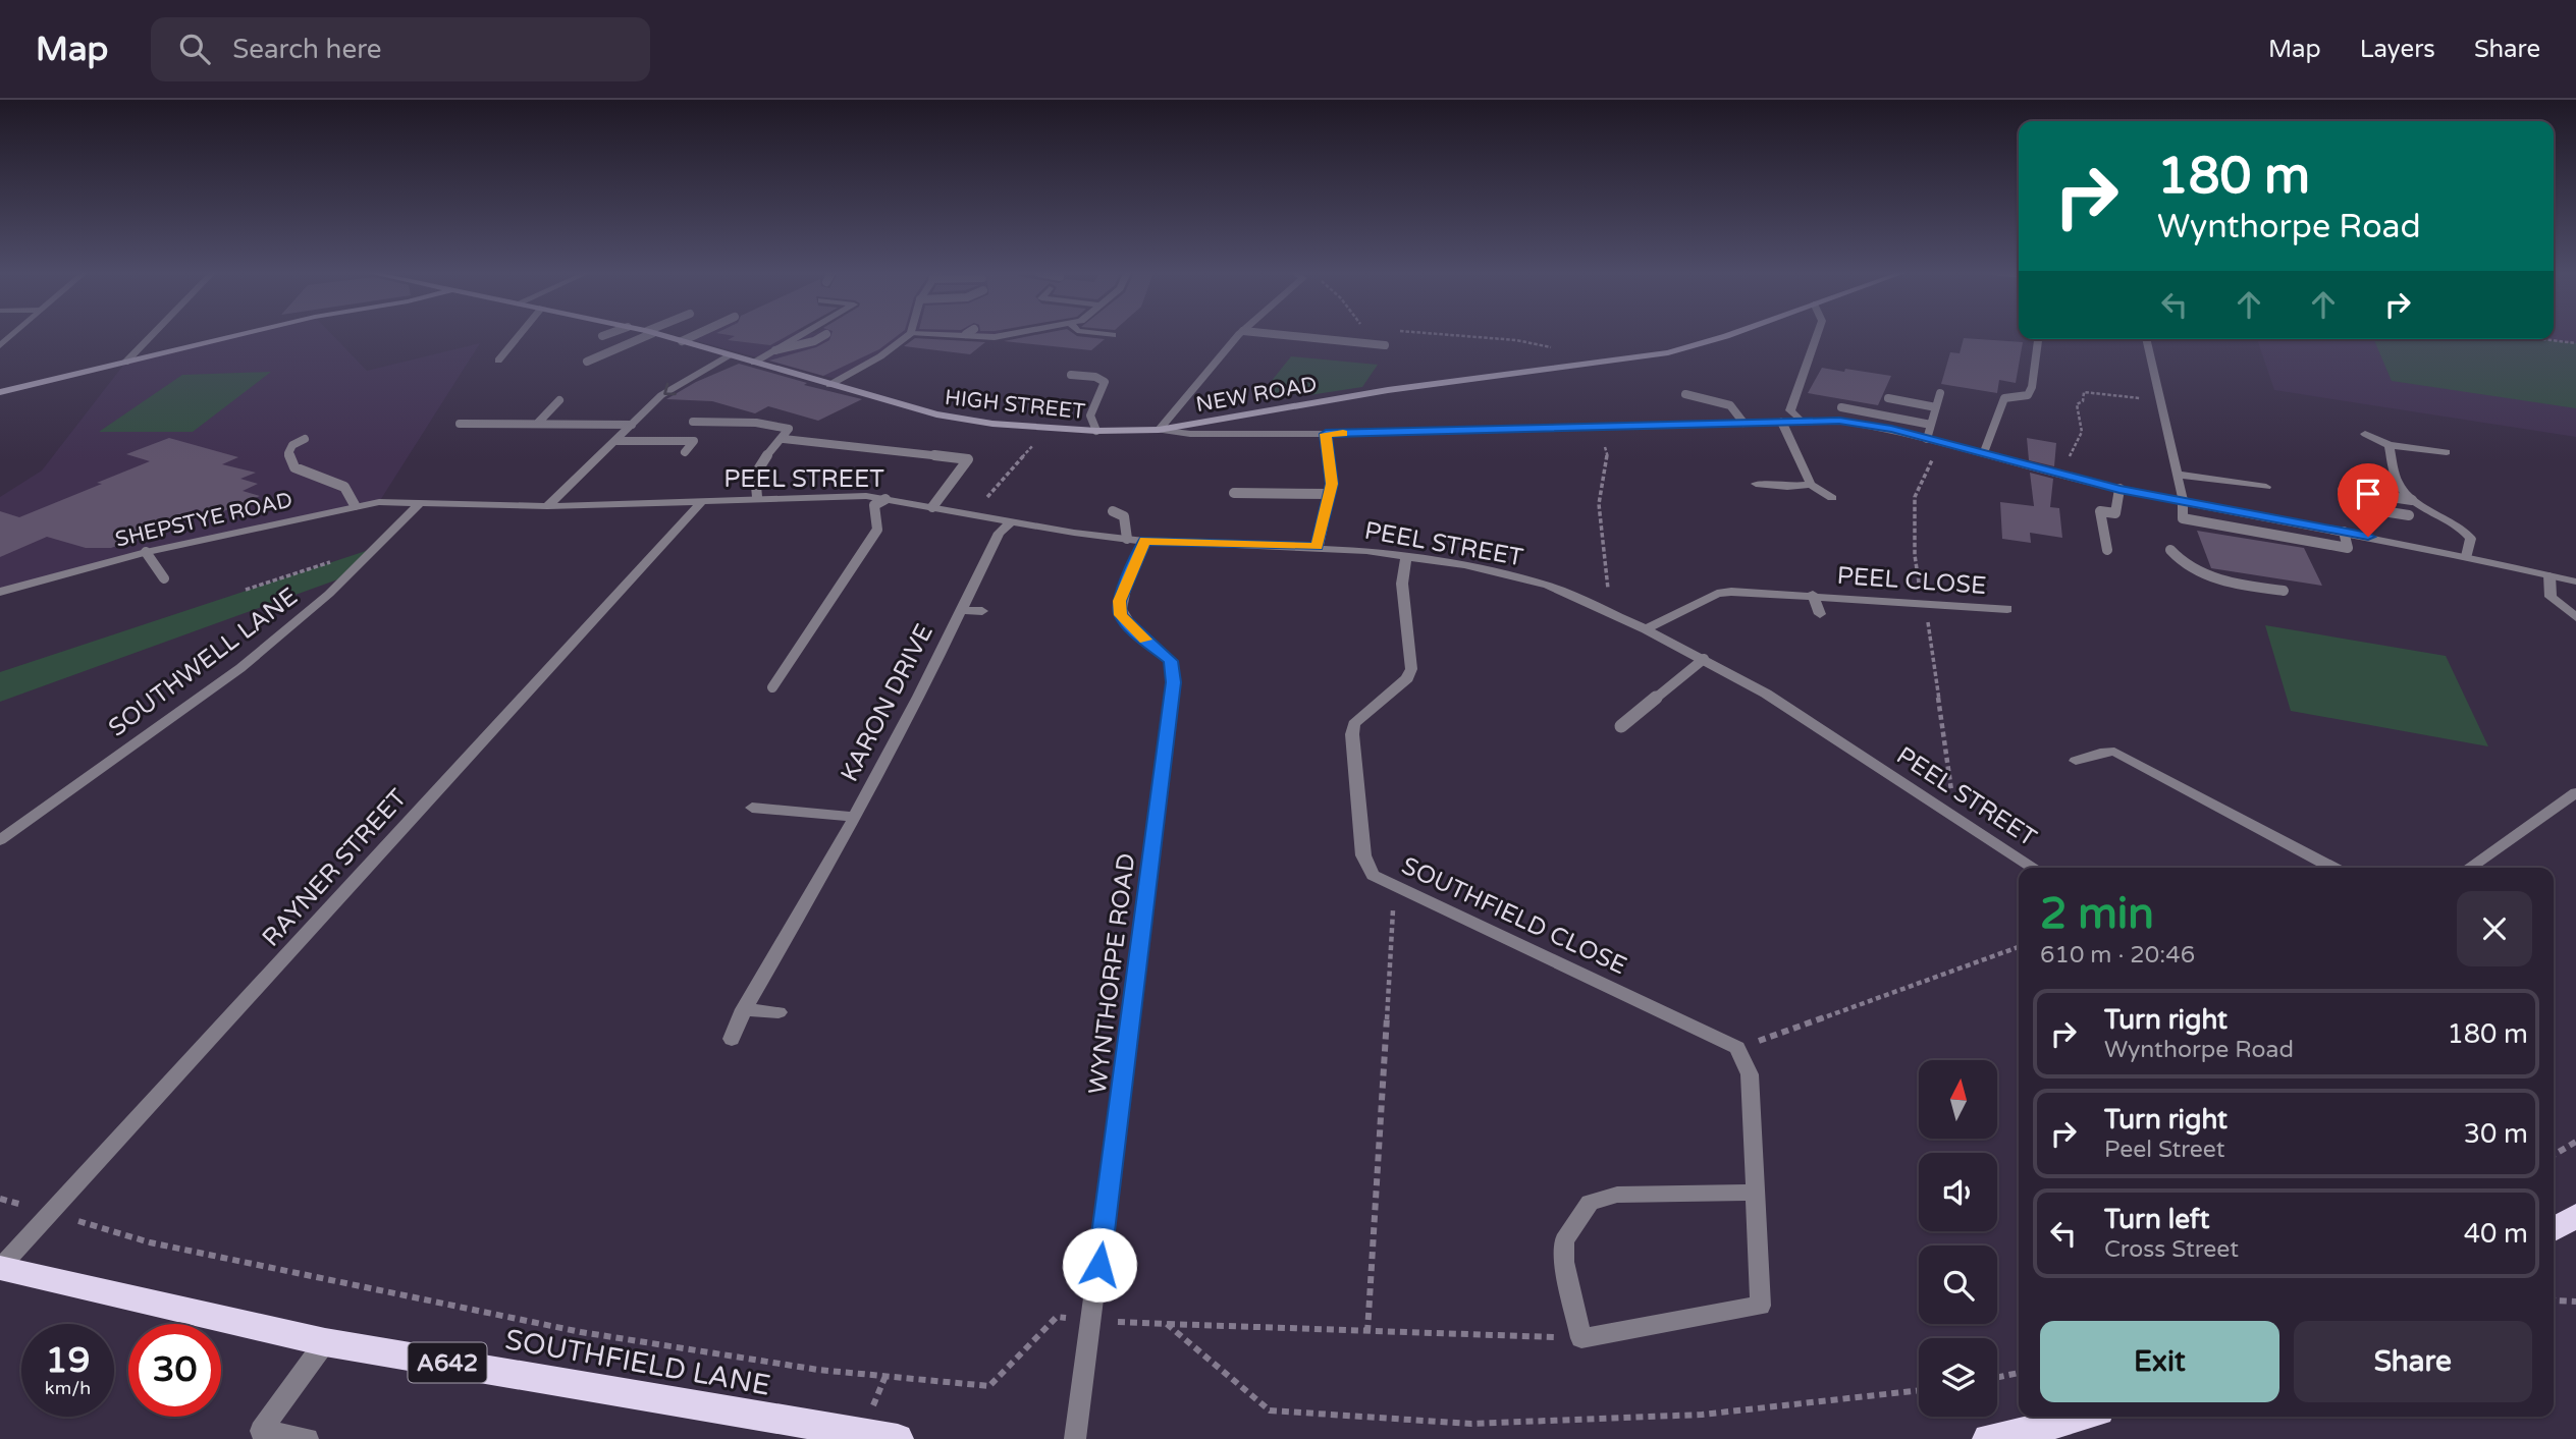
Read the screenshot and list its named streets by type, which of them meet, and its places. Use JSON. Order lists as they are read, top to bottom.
{
  "streets": {
    "highway": ["SOUTHFIELD LANE", "A642"],
    "main road": ["NEW ROAD", "HIGH STREET"],
    "street": [
      "PEEL STREET",
      "SHEPSTYE ROAD",
      "PEEL CLOSE",
      "SOUTHWELL LANE",
      "KARON DRIVE",
      "RAYNER STREET",
      "SOUTHFIELD CLOSE",
      "WYNTHORPE ROAD"
    ]
  },
  "crossings": [
    ["NEW ROAD", "HIGH STREET"],
    ["PEEL STREET", "SHEPSTYE ROAD"],
    ["PEEL STREET", "PEEL CLOSE"],
    ["PEEL STREET", "SOUTHWELL LANE"],
    ["PEEL STREET", "KARON DRIVE"],
    ["PEEL STREET", "RAYNER STREET"],
    ["PEEL STREET", "SOUTHFIELD CLOSE"],
    ["PEEL STREET", "WYNTHORPE ROAD"],
    ["SHEPSTYE ROAD", "SOUTHWELL LANE"],
    ["RAYNER STREET", "SOUTHFIELD LANE"]
  ],
  "north": "top",
  "page": {
    "header": "Map",
    "search": "Search here",
    "nav": ["Map", "Layers", "Share"],
    "turn": ["180 m", "Wynthorpe Road"],
    "heading": ["2 min", "610 m · 20:46"],
    "list": [
      {
        "name": "Turn right",
        "note": "Wynthorpe Road",
        "value": "180 m"
      },
      {
        "name": "Turn right",
        "note": "Peel Street",
        "value": "30 m"
      },
      {
        "name": "Turn left",
        "note": "Cross Street",
        "value": "40 m"
      }
    ],
    "buttons": ["Exit", "Share"],
    "speed": "19 km/h",
    "limit": "30"
  }
}
